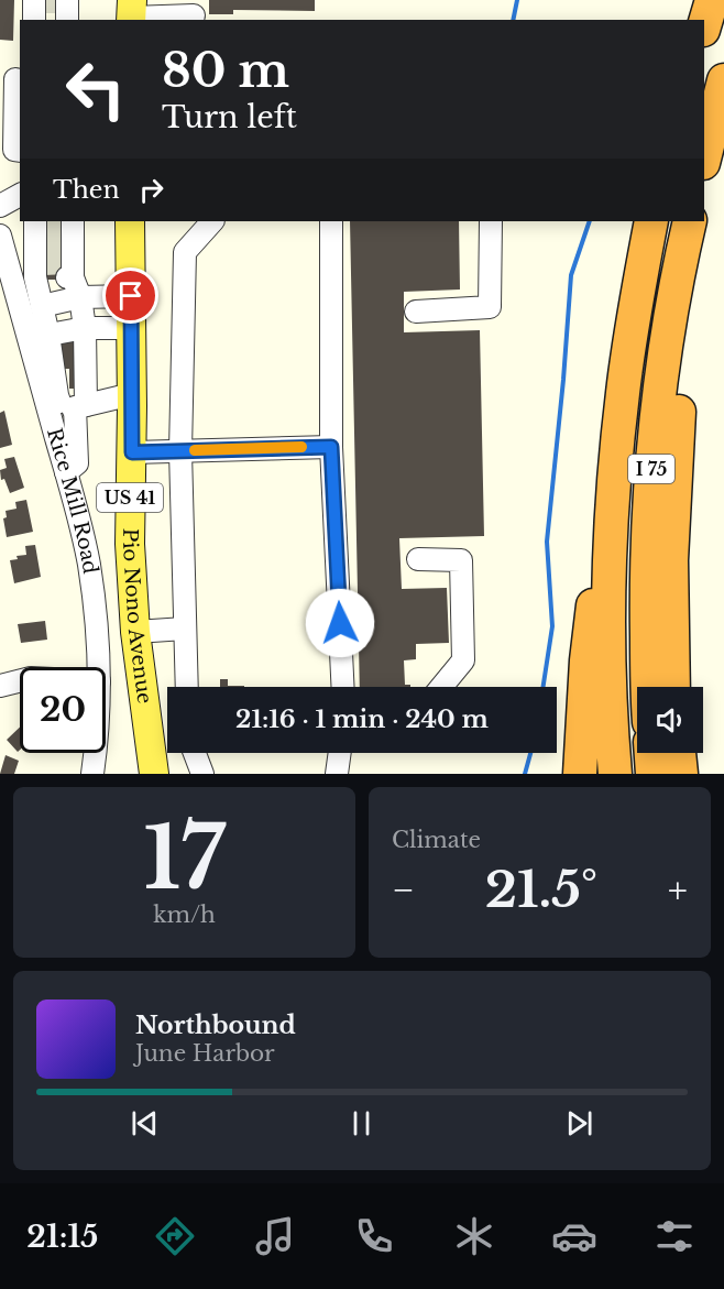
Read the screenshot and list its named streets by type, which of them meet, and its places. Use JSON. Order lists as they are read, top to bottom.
{
  "streets": {
    "highway": ["I 75"],
    "main road": ["US 41", "Pio Nono Avenue"],
    "street": ["Rice Mill Road"]
  },
  "page": {
    "turn": ["80 m", "Turn left"],
    "then": "Then",
    "limit": "20",
    "trip": "21:16 · 1 min · 240 m",
    "tile": [
      ["17", "km/h"],
      "Climate"
    ],
    "heat": ["−", "21.5°", "+"],
    "song": ["Northbound", "June Harbor"],
    "tabs": "21:15"
  }
}
